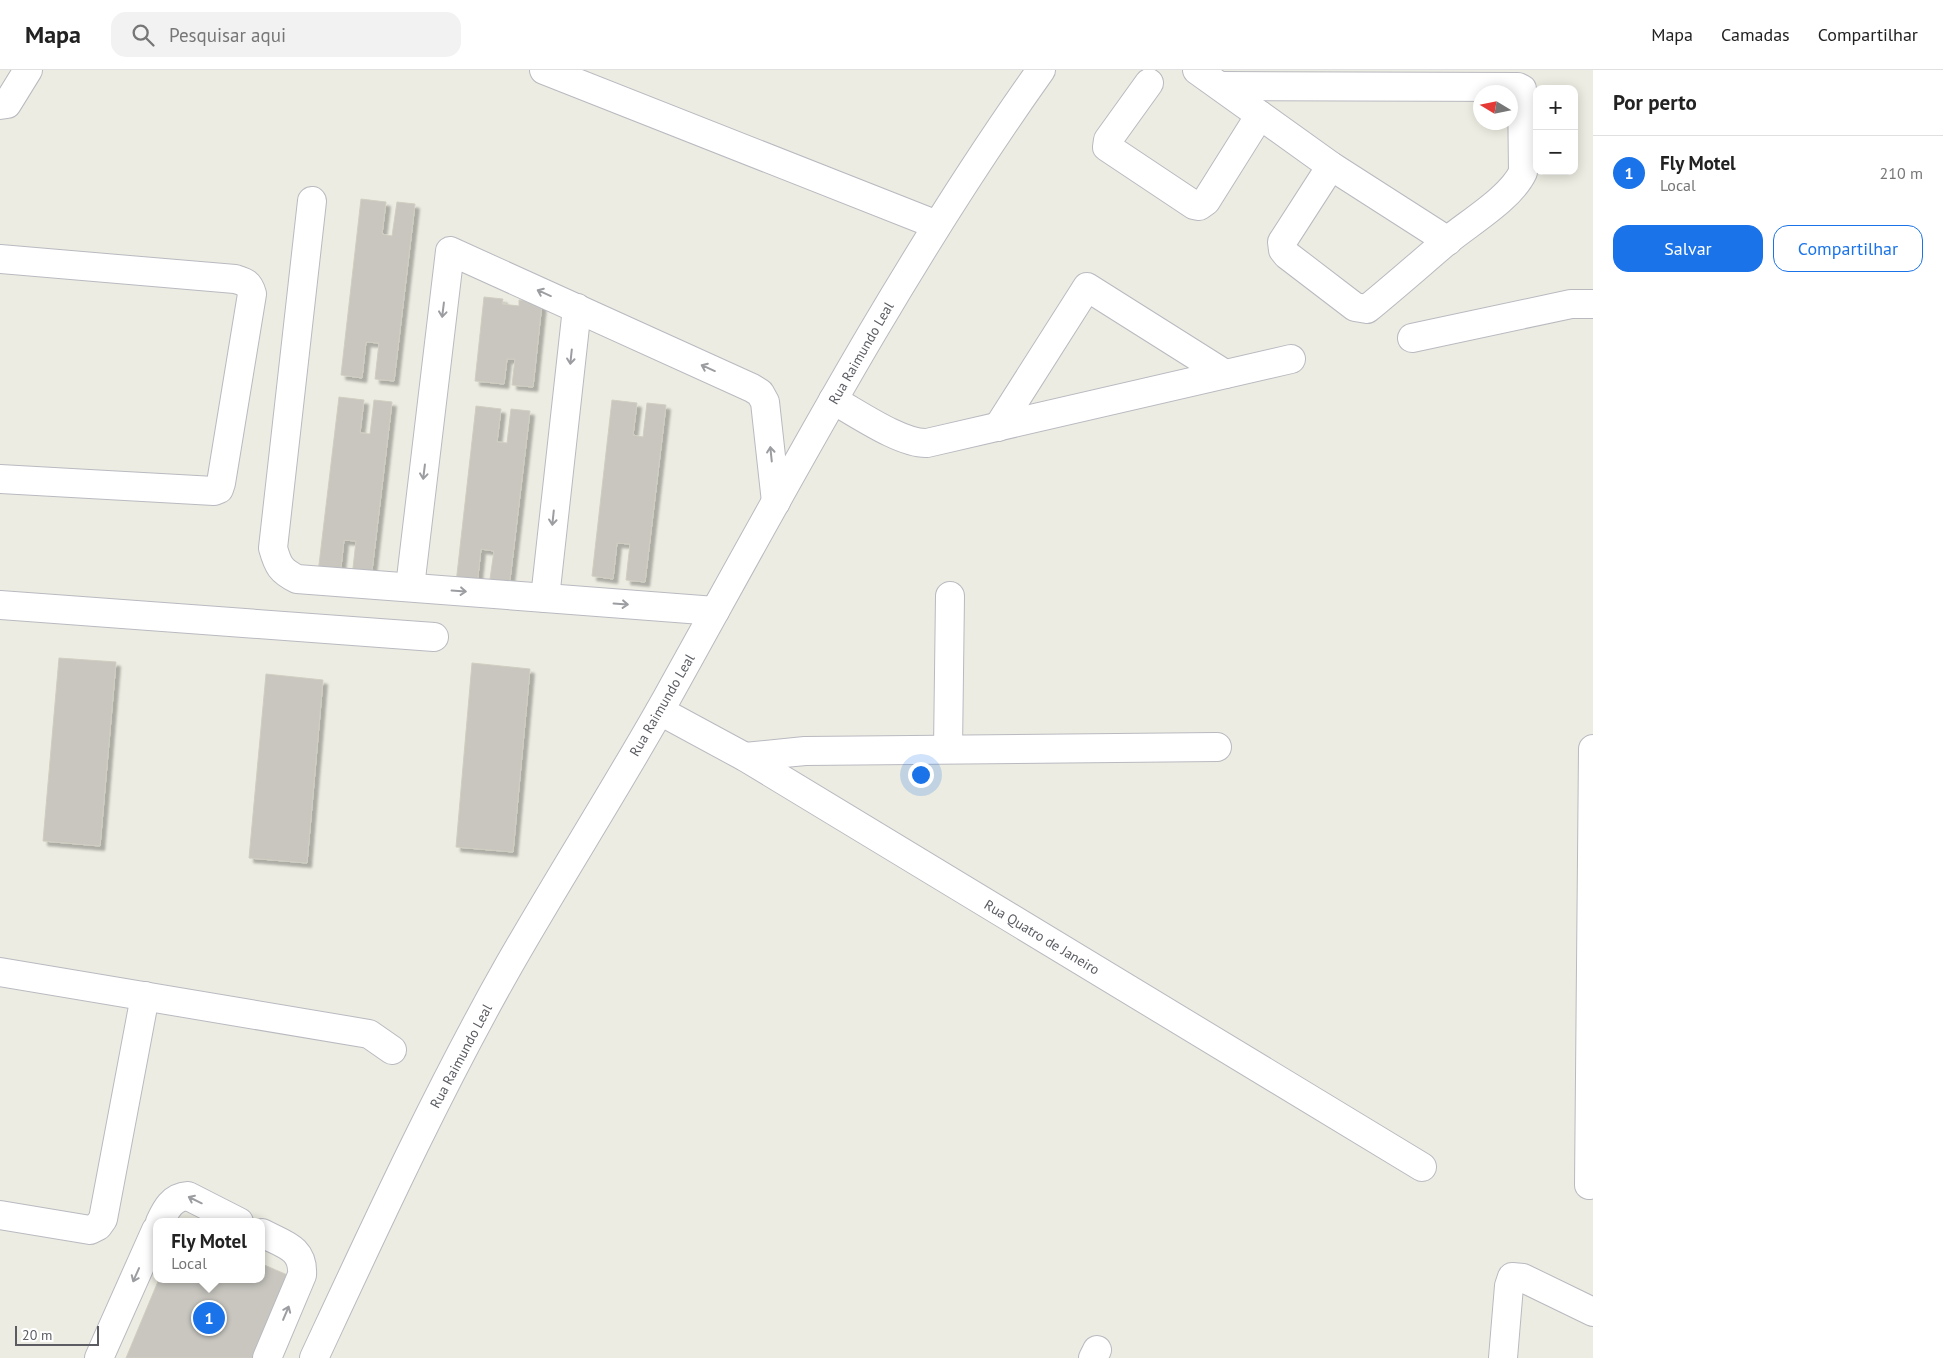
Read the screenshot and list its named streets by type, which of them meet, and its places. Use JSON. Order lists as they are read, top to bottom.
{
  "streets": {
    "street": ["Rua Raimundo Leal", "Rua Quatro de Janeiro"]
  },
  "crossings": [
    ["Rua Raimundo Leal", "Rua Quatro de Janeiro"]
  ],
  "scale_bar": "20 m",
  "north": "left",
  "page": {
    "header": "Mapa",
    "search": "Pesquisar aqui",
    "nav": ["Mapa", "Camadas", "Compartilhar"],
    "heading": "Por perto",
    "map_buttons": ["+", "−"],
    "list": [
      {
        "mark": "1",
        "name": "Fly Motel",
        "note": "Local",
        "value": "210 m"
      }
    ],
    "buttons": ["Salvar", "Compartilhar"],
    "popup": ["Fly Motel", "Local"],
    "pins": "1",
    "scale": "20 m"
  }
}
